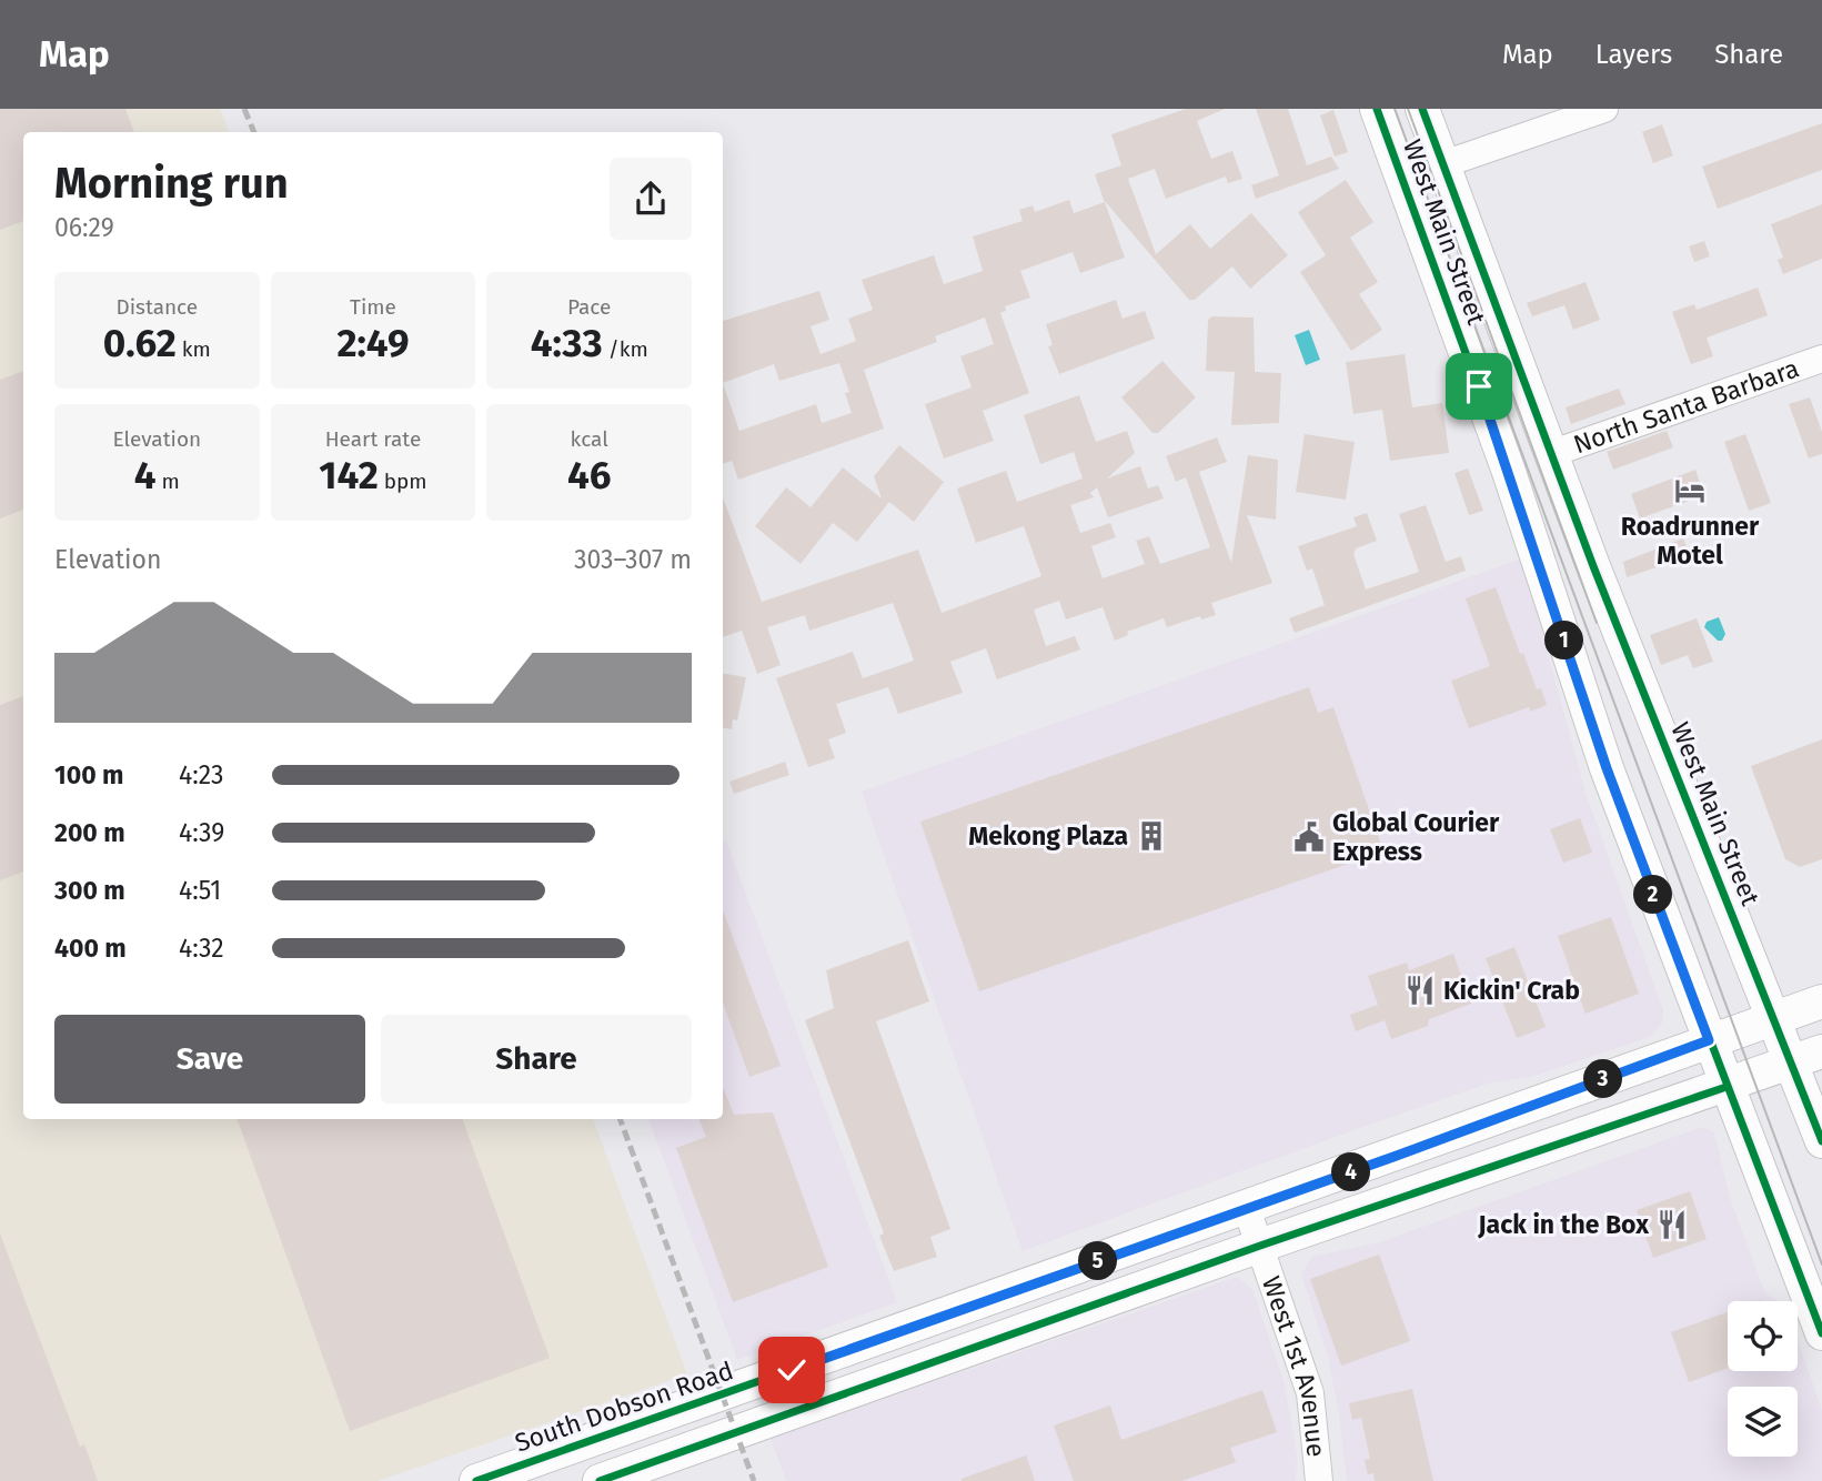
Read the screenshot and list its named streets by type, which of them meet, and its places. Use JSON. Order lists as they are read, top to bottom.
{
  "streets": {
    "main road": ["West Main Street", "South Dobson Road"],
    "street": ["North Santa Barbara", "West 1st Avenue"]
  },
  "crossings": [
    ["West Main Street", "North Santa Barbara"],
    ["West Main Street", "South Dobson Road"],
    ["West 1st Avenue", "South Dobson Road"]
  ],
  "places": {
    "hotel": ["Roadrunner Motel"],
    "building": ["Mekong Plaza"],
    "public building": ["Global Courier Express"],
    "restaurant": ["Kickin' Crab", "Jack in the Box"]
  },
  "page": {
    "header": "Map",
    "nav": ["Map", "Layers", "Share"],
    "heading": ["Morning run", "06:29"],
    "stats": [
      ["Distance", "0.62 km"],
      ["Time", "2:49"],
      ["Pace", "4:33 /km"],
      ["Elevation", "4 m"],
      ["Heart rate", "142 bpm"],
      ["kcal", "46"]
    ],
    "chart": ["Elevation", "303–307 m"],
    "pins": [
      "1",
      "2",
      "3",
      "4",
      "5"
    ],
    "list": [
      {
        "name": "100 m",
        "note": "4:23"
      },
      {
        "name": "200 m",
        "note": "4:39"
      },
      {
        "name": "300 m",
        "note": "4:51"
      },
      {
        "name": "400 m",
        "note": "4:32"
      }
    ],
    "buttons": ["Save", "Share"]
  }
}
